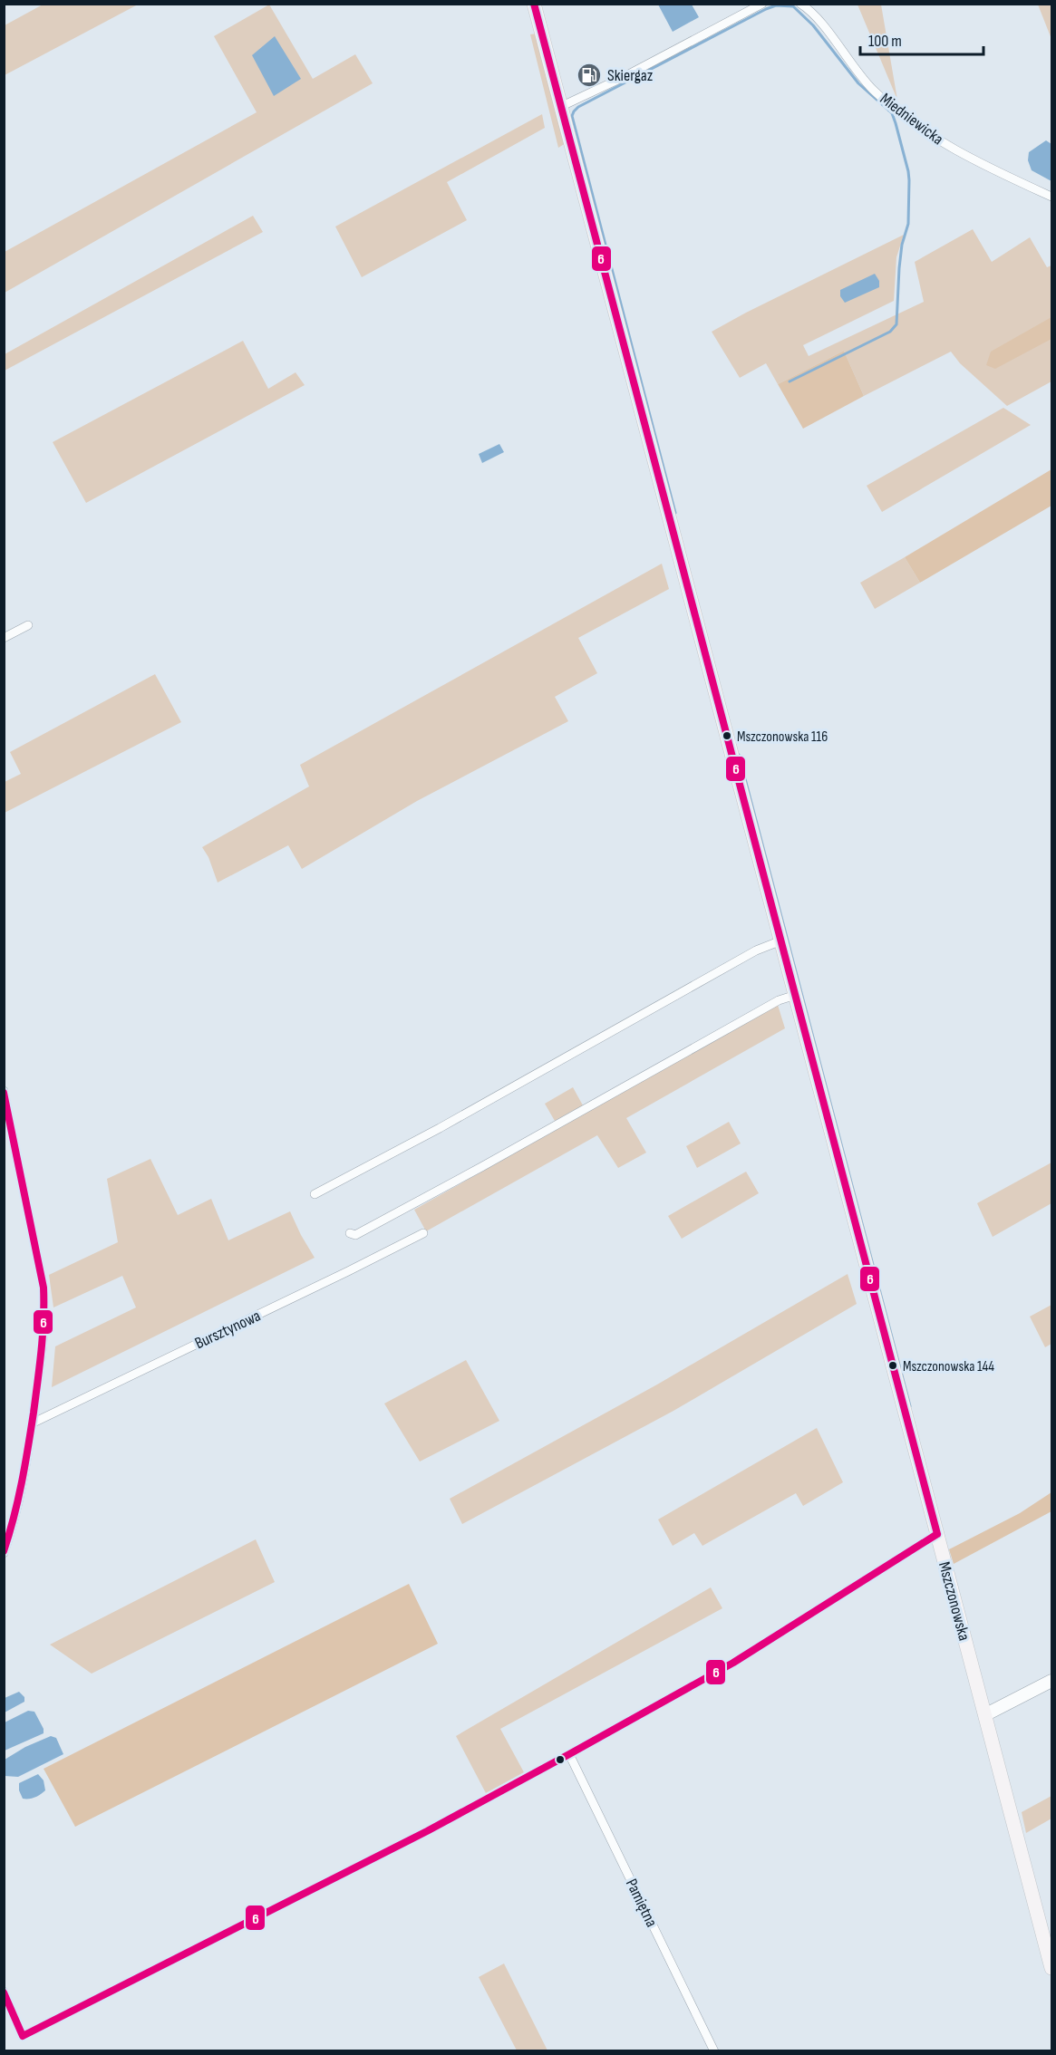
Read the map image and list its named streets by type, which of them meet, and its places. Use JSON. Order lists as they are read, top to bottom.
{
  "streets": {
    "main road": ["Mszczonowska"],
    "street": ["Miedniewicka", "Bursztynowa", "Pamiętna"]
  },
  "places": {
    "fuel station": ["Skiergaz"],
    "other": ["Mszczonowska 116", "Mszczonowska 144"]
  },
  "lines": ["transit line 6"],
  "scale_bar": "100 m"
}
